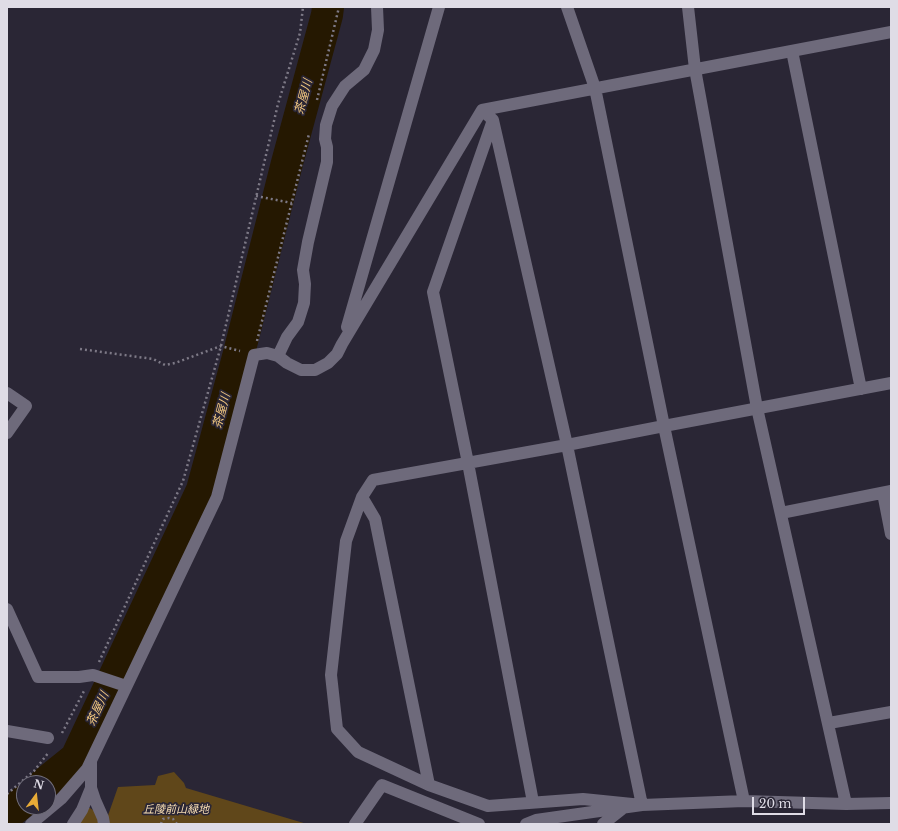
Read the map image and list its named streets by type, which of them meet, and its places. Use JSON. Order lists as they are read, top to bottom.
{
  "water": ["茶屋川"],
  "parks": ["丘陵前山緑地"],
  "scale_bar": "20 m",
  "north": "top"
}
